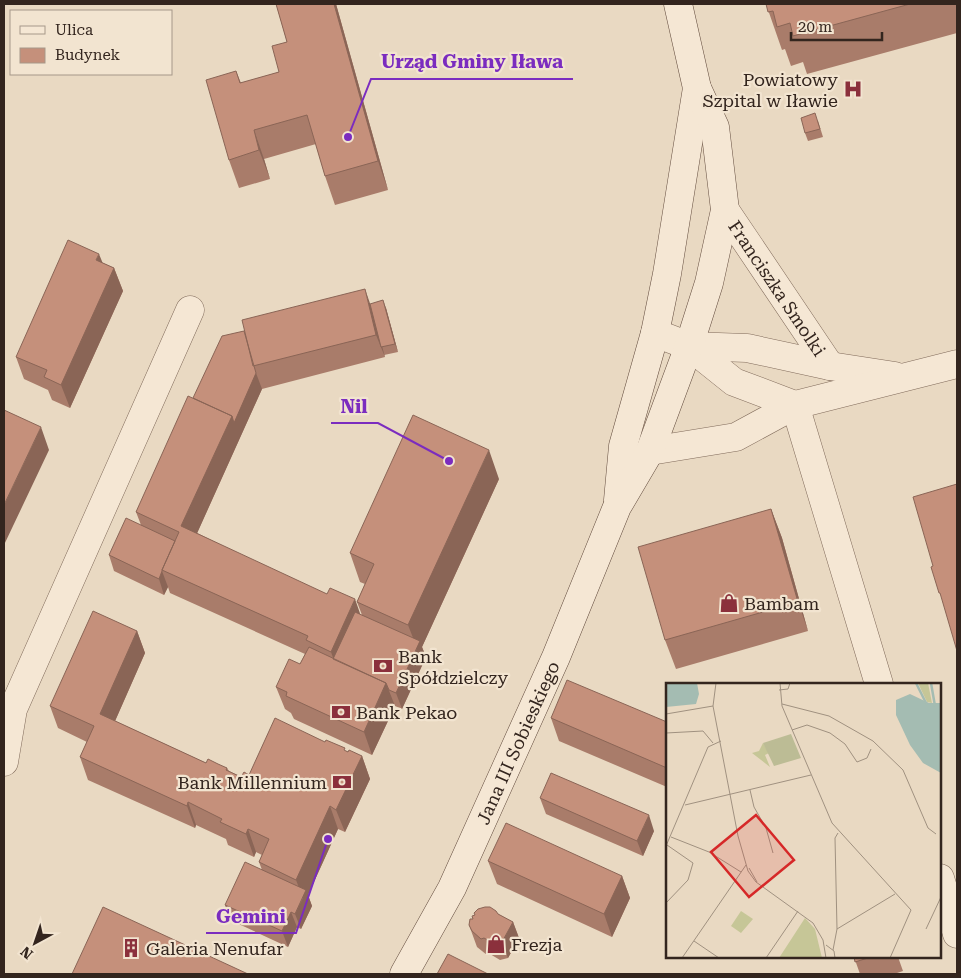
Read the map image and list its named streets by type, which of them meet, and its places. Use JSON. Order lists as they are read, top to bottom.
{
  "streets": {
    "street": ["Franciszka Smolki", "Jana III Sobieskiego"]
  },
  "crossings": [
    ["Franciszka Smolki", "Jana III Sobieskiego"]
  ],
  "places": {
    "hospital": ["Powiatowy Szpital w Iławie"],
    "other": ["Urząd Gminy Iława", "Nil", "Gemini"],
    "shop": ["Bambam", "Frezja"],
    "bank": ["Bank Spółdzielczy", "Bank Pekao", "Bank Millennium"],
    "building": ["Galeria Nenufar"]
  },
  "legend": ["Ulica", "Budynek"],
  "scale_bar": "20 m",
  "north": "bottom left"
}
